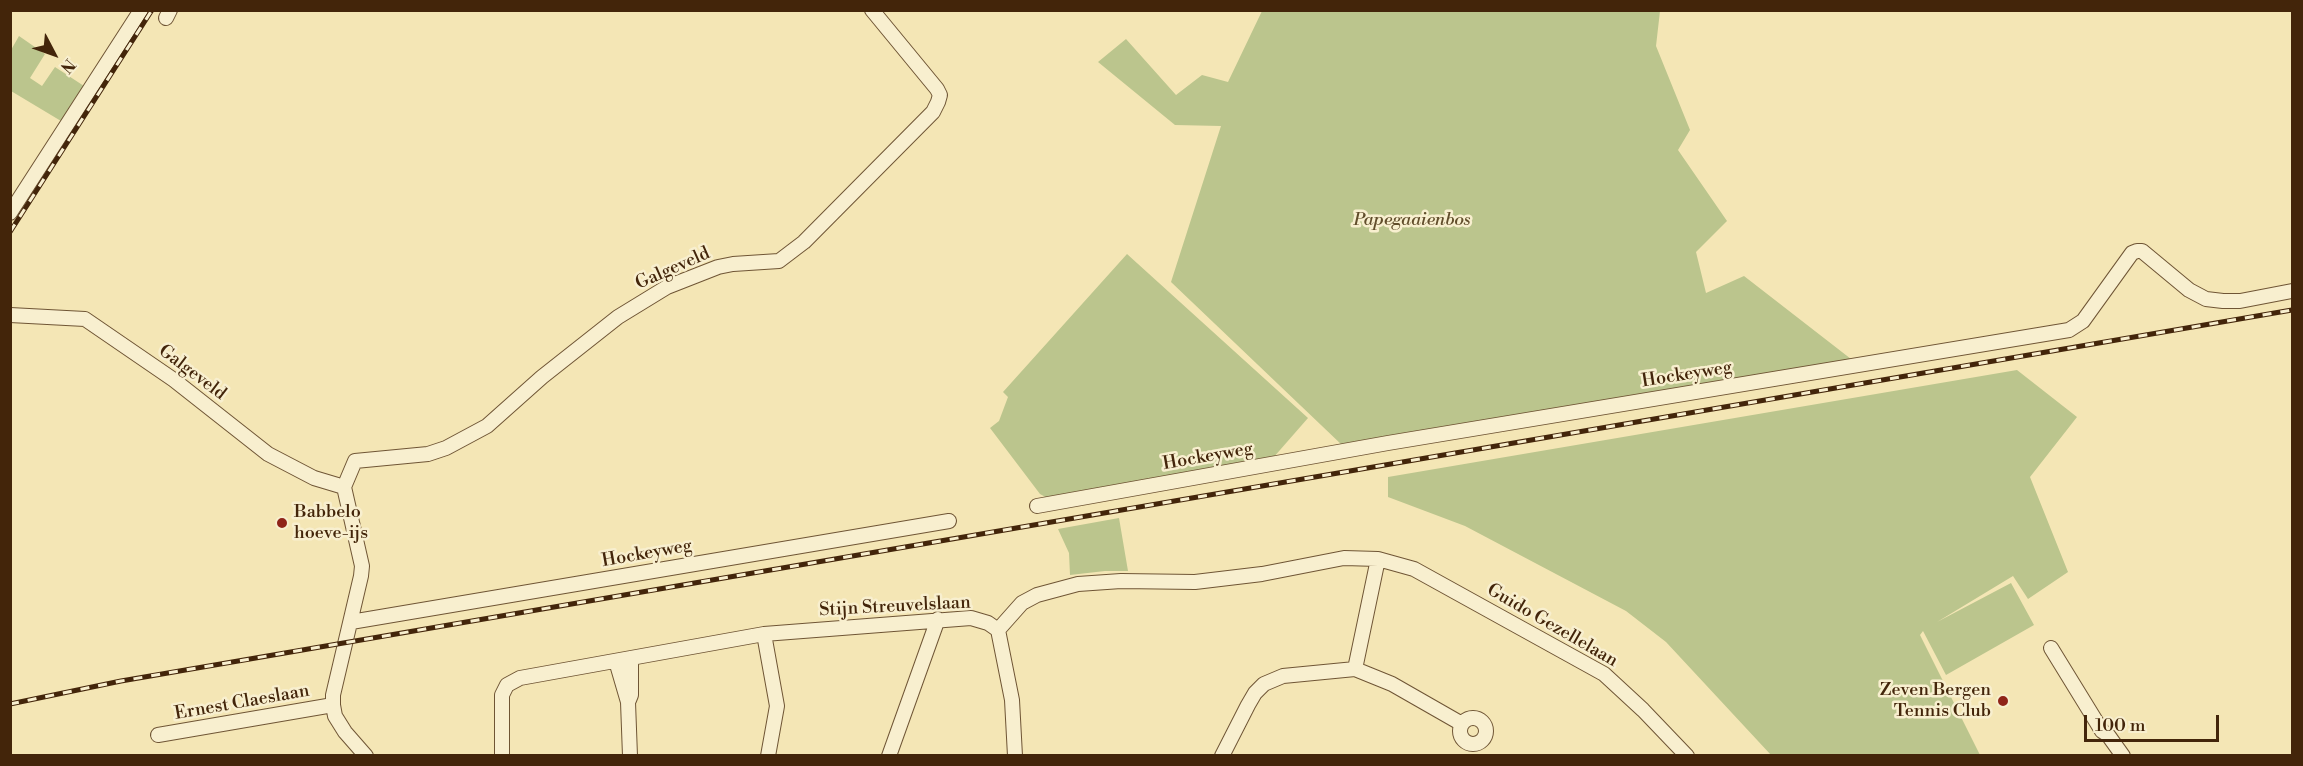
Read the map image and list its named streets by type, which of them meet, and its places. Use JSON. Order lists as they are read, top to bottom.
{
  "streets": {
    "street": [
      "Galgeveld",
      "Hockeyweg",
      "Stijn Streuvelslaan",
      "Guido Gezellelaan",
      "Ernest Claeslaan"
    ]
  },
  "crossings": [
    ["Hockeyweg", "Ernest Claeslaan"]
  ],
  "parks": ["Papegaaienbos"],
  "places": ["Babbelo hoeve-ijs", "Zeven Bergen Tennis Club"],
  "scale_bar": "100 m",
  "north": "bottom right"
}
